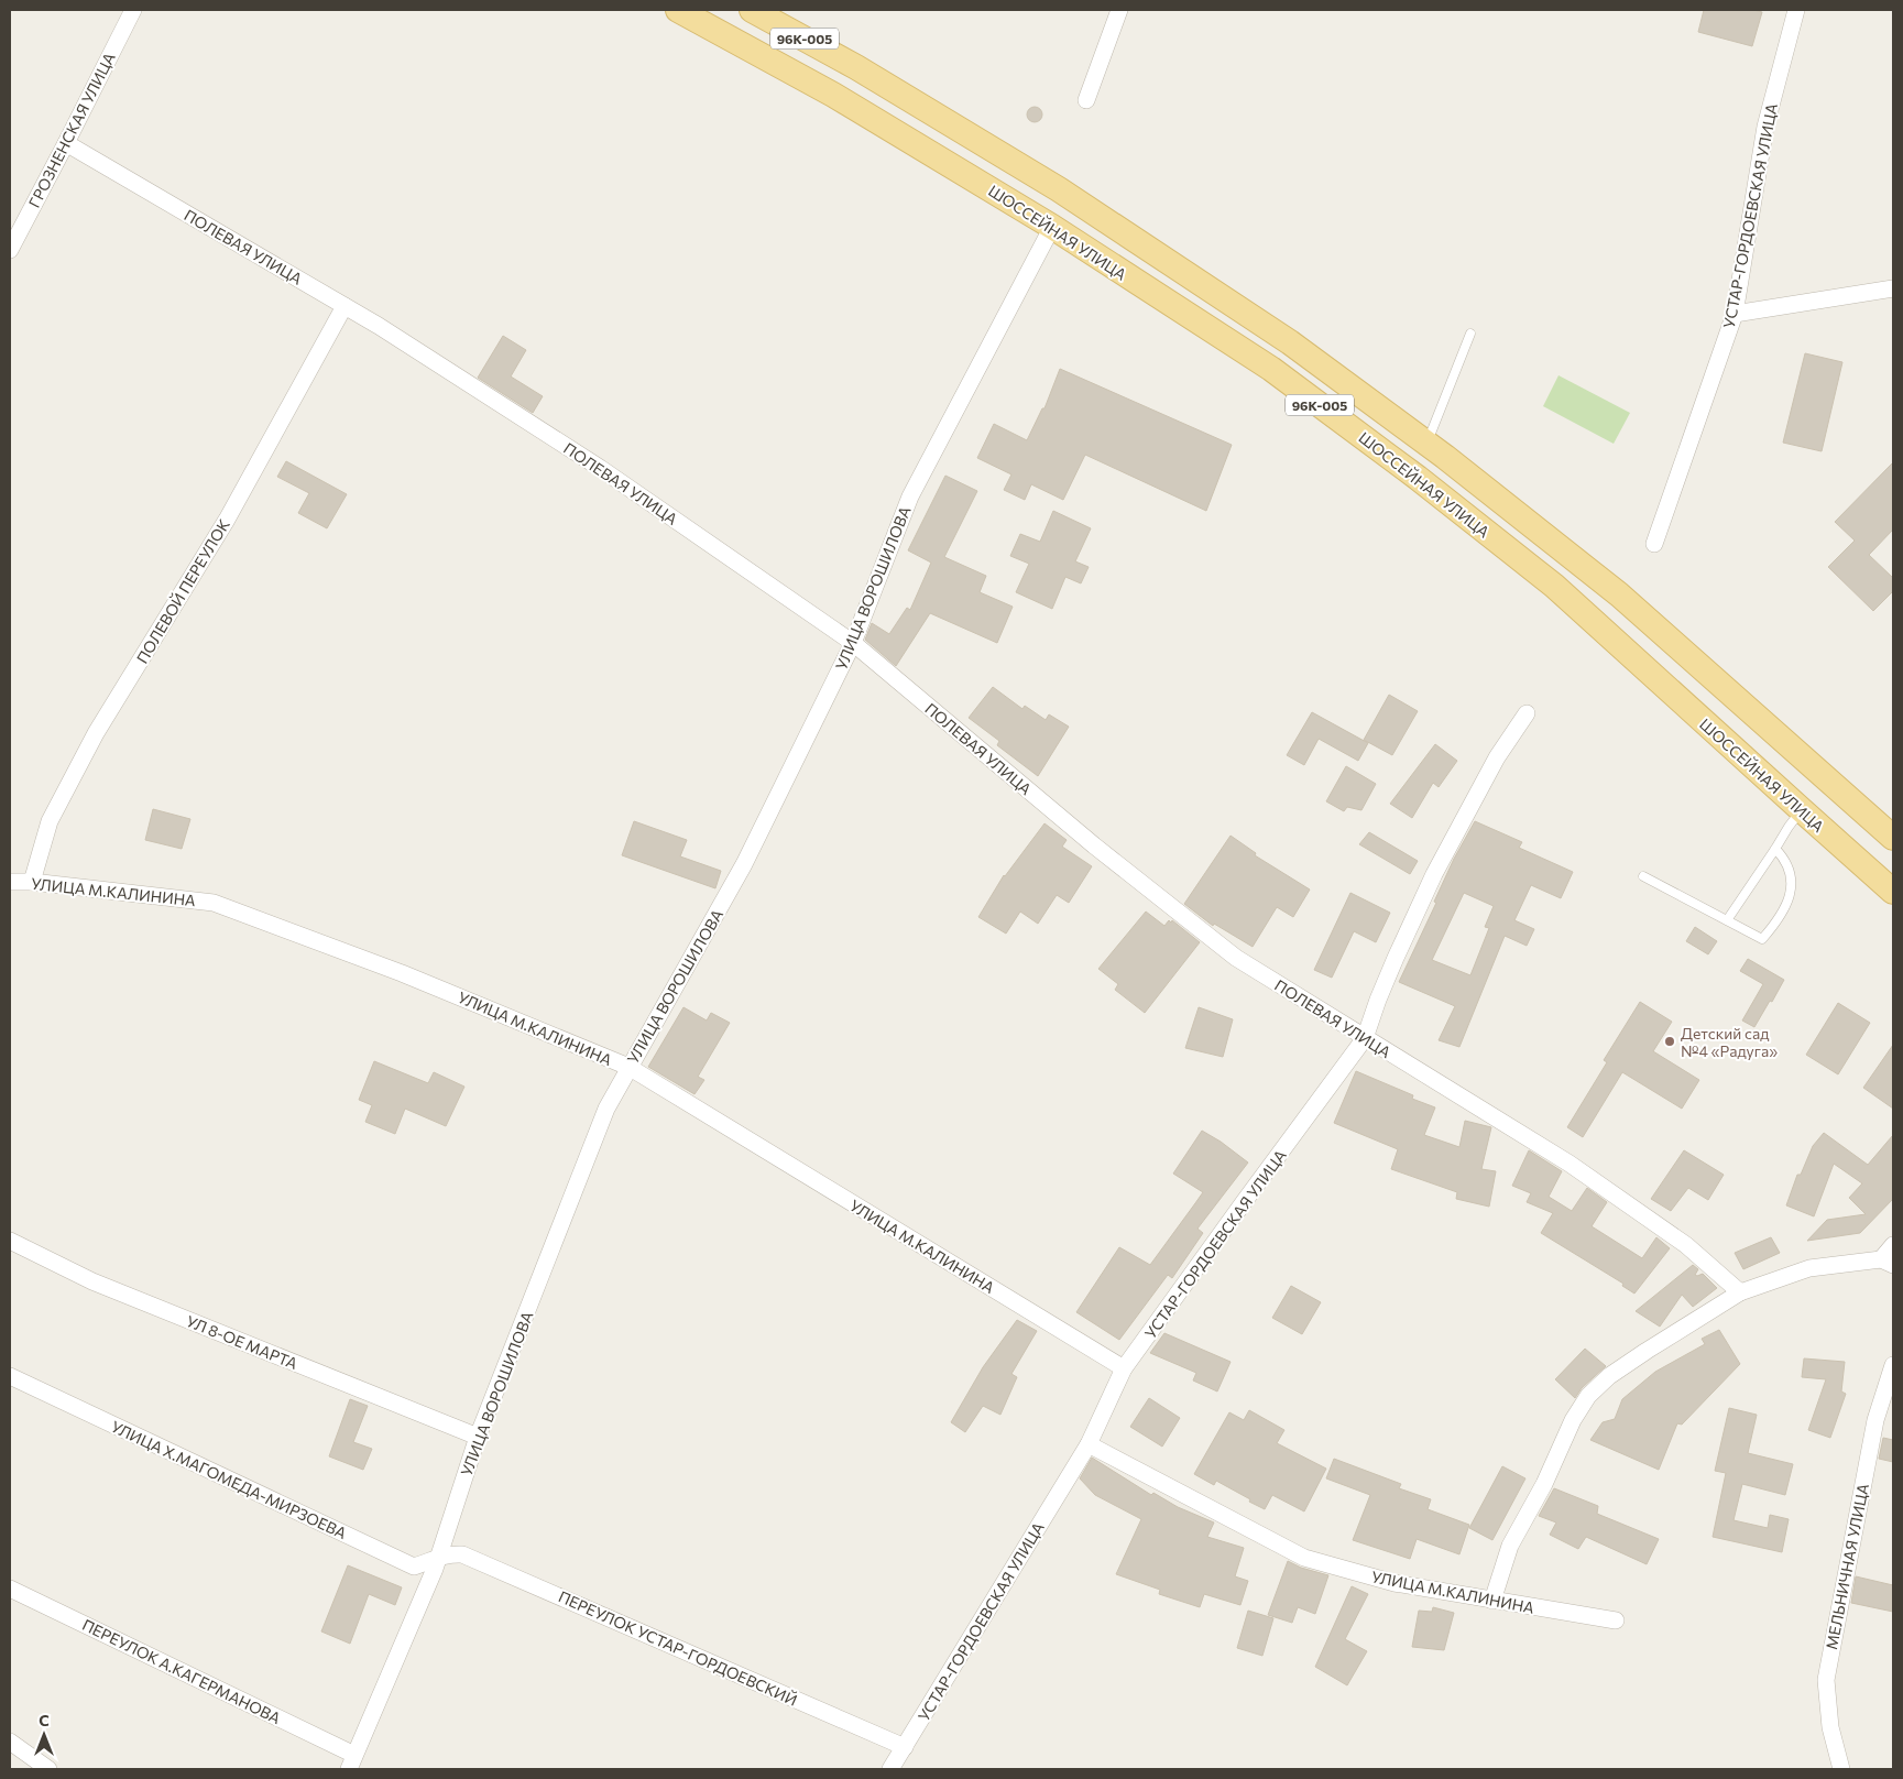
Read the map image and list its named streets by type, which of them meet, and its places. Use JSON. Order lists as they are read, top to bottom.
{
  "streets": {
    "main road": ["96К-005", "ШОССЕЙНАЯ УЛИЦА"],
    "street": [
      "ГРОЗНЕНСКАЯ УЛИЦА",
      "УСТАР-ГОРДОЕВСКАЯ УЛИЦА",
      "ПОЛЕВАЯ УЛИЦА",
      "УЛИЦА ВОРОШИЛОВА",
      "ПОЛЕВОЙ ПЕРЕУЛОК",
      "УЛИЦА М.КАЛИНИНА",
      "УЛ 8-ОЕ МАРТА",
      "УЛИЦА Х.МАГОМЕДА-МИРЗОЕВА",
      "МЕЛЬНИЧНАЯ УЛИЦА",
      "ПЕРЕУЛОК УСТАР-ГОРДОЕВСКИЙ",
      "ПЕРЕУЛОК А.КАГЕРМАНОВА"
    ]
  },
  "crossings": [
    ["ГРОЗНЕНСКАЯ УЛИЦА", "ПОЛЕВАЯ УЛИЦА"],
    ["УСТАР-ГОРДОЕВСКАЯ УЛИЦА", "ПОЛЕВАЯ УЛИЦА"],
    ["УСТАР-ГОРДОЕВСКАЯ УЛИЦА", "УЛИЦА М.КАЛИНИНА"],
    ["УСТАР-ГОРДОЕВСКАЯ УЛИЦА", "ПЕРЕУЛОК УСТАР-ГОРДОЕВСКИЙ"],
    ["ШОССЕЙНАЯ УЛИЦА", "УЛИЦА ВОРОШИЛОВА"],
    ["ПОЛЕВАЯ УЛИЦА", "УЛИЦА ВОРОШИЛОВА"],
    ["ПОЛЕВАЯ УЛИЦА", "ПОЛЕВОЙ ПЕРЕУЛОК"],
    ["УЛИЦА ВОРОШИЛОВА", "УЛИЦА М.КАЛИНИНА"],
    ["УЛИЦА ВОРОШИЛОВА", "УЛ 8-ОЕ МАРТА"],
    ["УЛИЦА ВОРОШИЛОВА", "УЛИЦА Х.МАГОМЕДА-МИРЗОЕВА"],
    ["УЛИЦА ВОРОШИЛОВА", "ПЕРЕУЛОК УСТАР-ГОРДОЕВСКИЙ"],
    ["УЛИЦА ВОРОШИЛОВА", "ПЕРЕУЛОК А.КАГЕРМАНОВА"],
    ["ПОЛЕВОЙ ПЕРЕУЛОК", "УЛИЦА М.КАЛИНИНА"],
    ["УЛИЦА Х.МАГОМЕДА-МИРЗОЕВА", "ПЕРЕУЛОК УСТАР-ГОРДОЕВСКИЙ"]
  ],
  "places": ["Детский сад №4 «Радуга»"],
  "north": "top"
}
